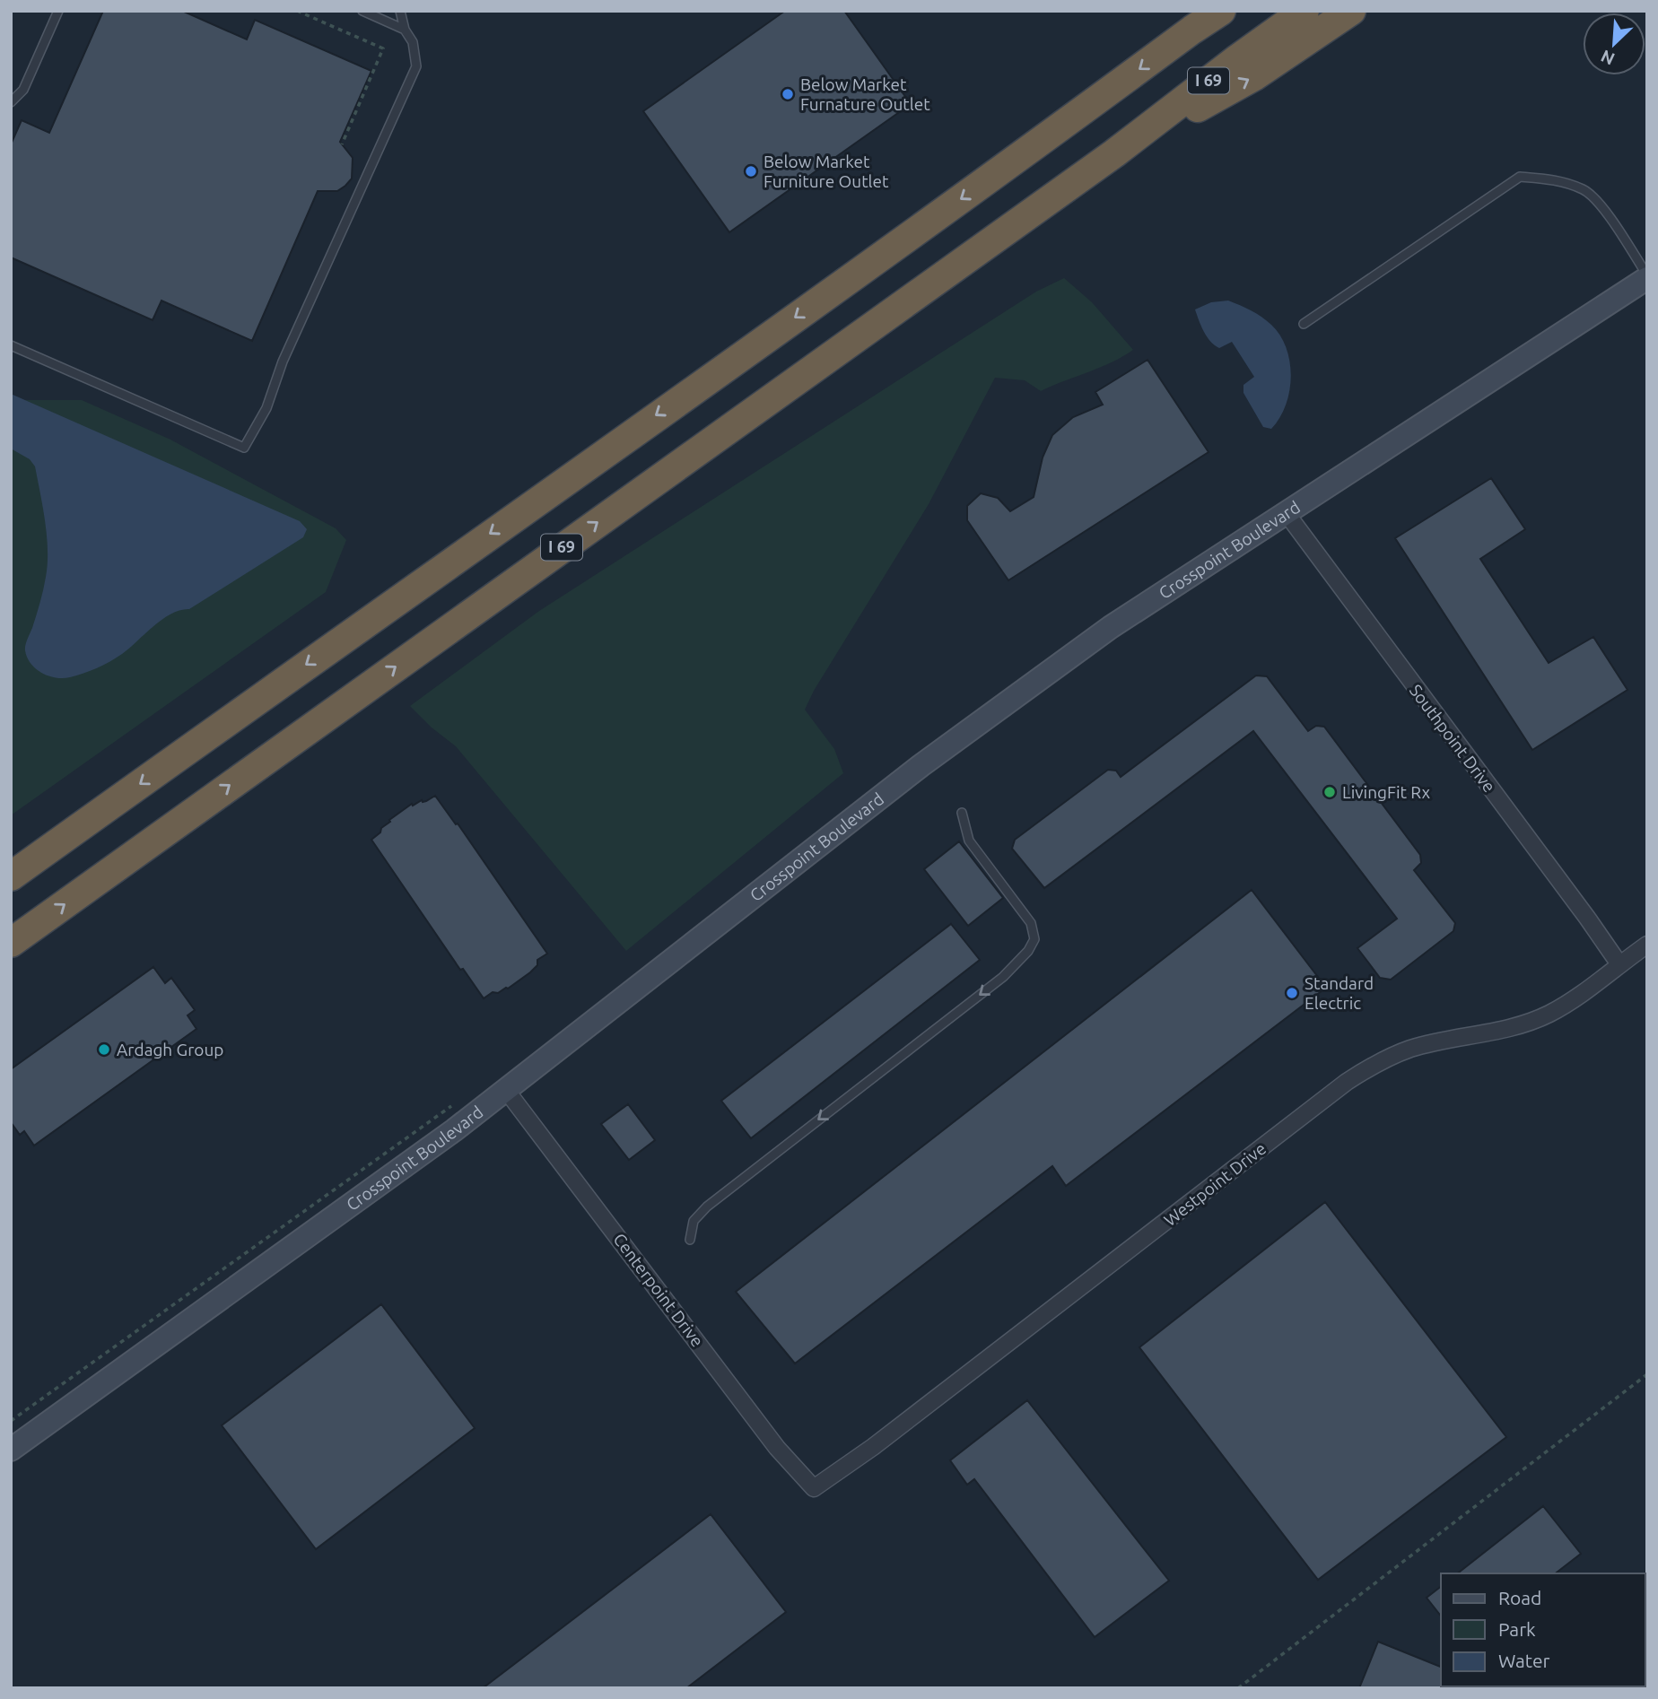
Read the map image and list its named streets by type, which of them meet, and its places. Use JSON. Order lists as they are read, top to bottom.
{
  "streets": {
    "highway": ["I 69"],
    "street": [
      "Crosspoint Boulevard",
      "Southpoint Drive",
      "Westpoint Drive",
      "Centerpoint Drive"
    ]
  },
  "crossings": [
    ["Crosspoint Boulevard", "Southpoint Drive"],
    ["Crosspoint Boulevard", "Centerpoint Drive"],
    ["Southpoint Drive", "Westpoint Drive"],
    ["Westpoint Drive", "Centerpoint Drive"]
  ],
  "places": [
    "Below Market Furnature Outlet",
    "Below Market Furniture Outlet",
    "LivingFit Rx",
    "Standard Electric",
    "Ardagh Group"
  ],
  "legend": ["Road", "Park", "Water"],
  "north": "bottom left"
}
